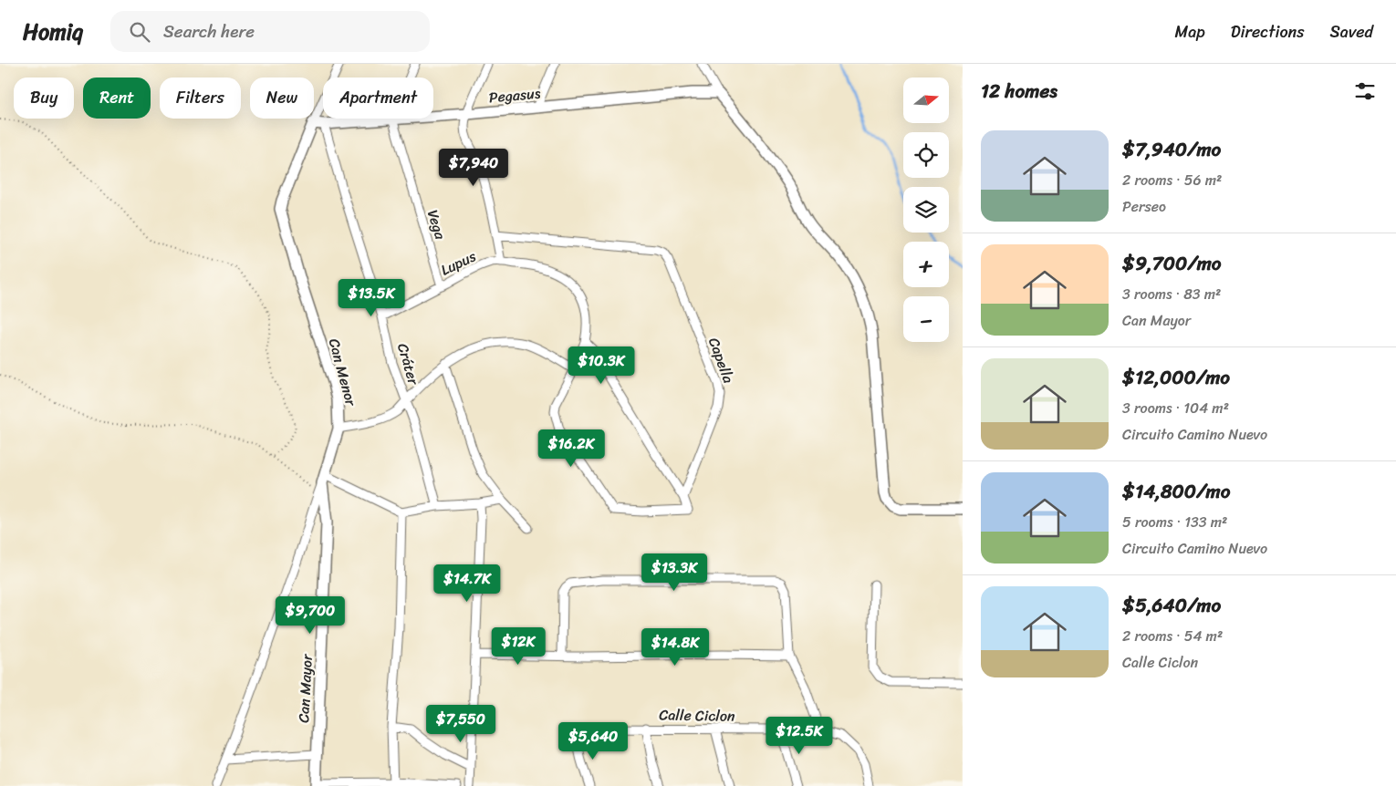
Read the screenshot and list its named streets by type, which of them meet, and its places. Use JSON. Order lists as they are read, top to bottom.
{
  "streets": {
    "street": [
      "Pegasus",
      "Vega",
      "Lupus",
      "Capella",
      "Cráter",
      "Can Menor",
      "Can Mayor",
      "Calle Ciclon"
    ]
  },
  "crossings": [
    ["Pegasus", "Vega"],
    ["Pegasus", "Cráter"],
    ["Pegasus", "Can Menor"],
    ["Vega", "Lupus"],
    ["Lupus", "Capella"],
    ["Lupus", "Cráter"],
    ["Can Menor", "Can Mayor"]
  ],
  "north": "right",
  "page": {
    "header": "Homiq",
    "search": "Search here",
    "nav": ["Map", "Directions", "Saved"],
    "heading": "12 homes",
    "map_buttons": ["+", "−"],
    "chip": [
      "Buy",
      "Rent",
      "Filters",
      "New",
      "Apartment"
    ],
    "list": [
      {
        "name": "$7,940/mo",
        "note": "2 rooms · 56 m² · Perseo"
      },
      {
        "name": "$9,700/mo",
        "note": "3 rooms · 83 m² · Can Mayor"
      },
      {
        "name": "$12,000/mo",
        "note": "3 rooms · 104 m² · Circuito Camino Nuevo"
      },
      {
        "name": "$14,800/mo",
        "note": "5 rooms · 133 m² · Circuito Camino Nuevo"
      },
      {
        "name": "$5,640/mo",
        "note": "2 rooms · 54 m² · Calle Ciclon"
      }
    ],
    "price": [
      "$7,940",
      "$13.5K",
      "$10.3K",
      "$16.2K",
      "$13.3K",
      "$14.7K",
      "$9,700",
      "$12K",
      "$14.8K",
      "$7,550",
      "$12.5K",
      "$5,640"
    ]
  }
}
